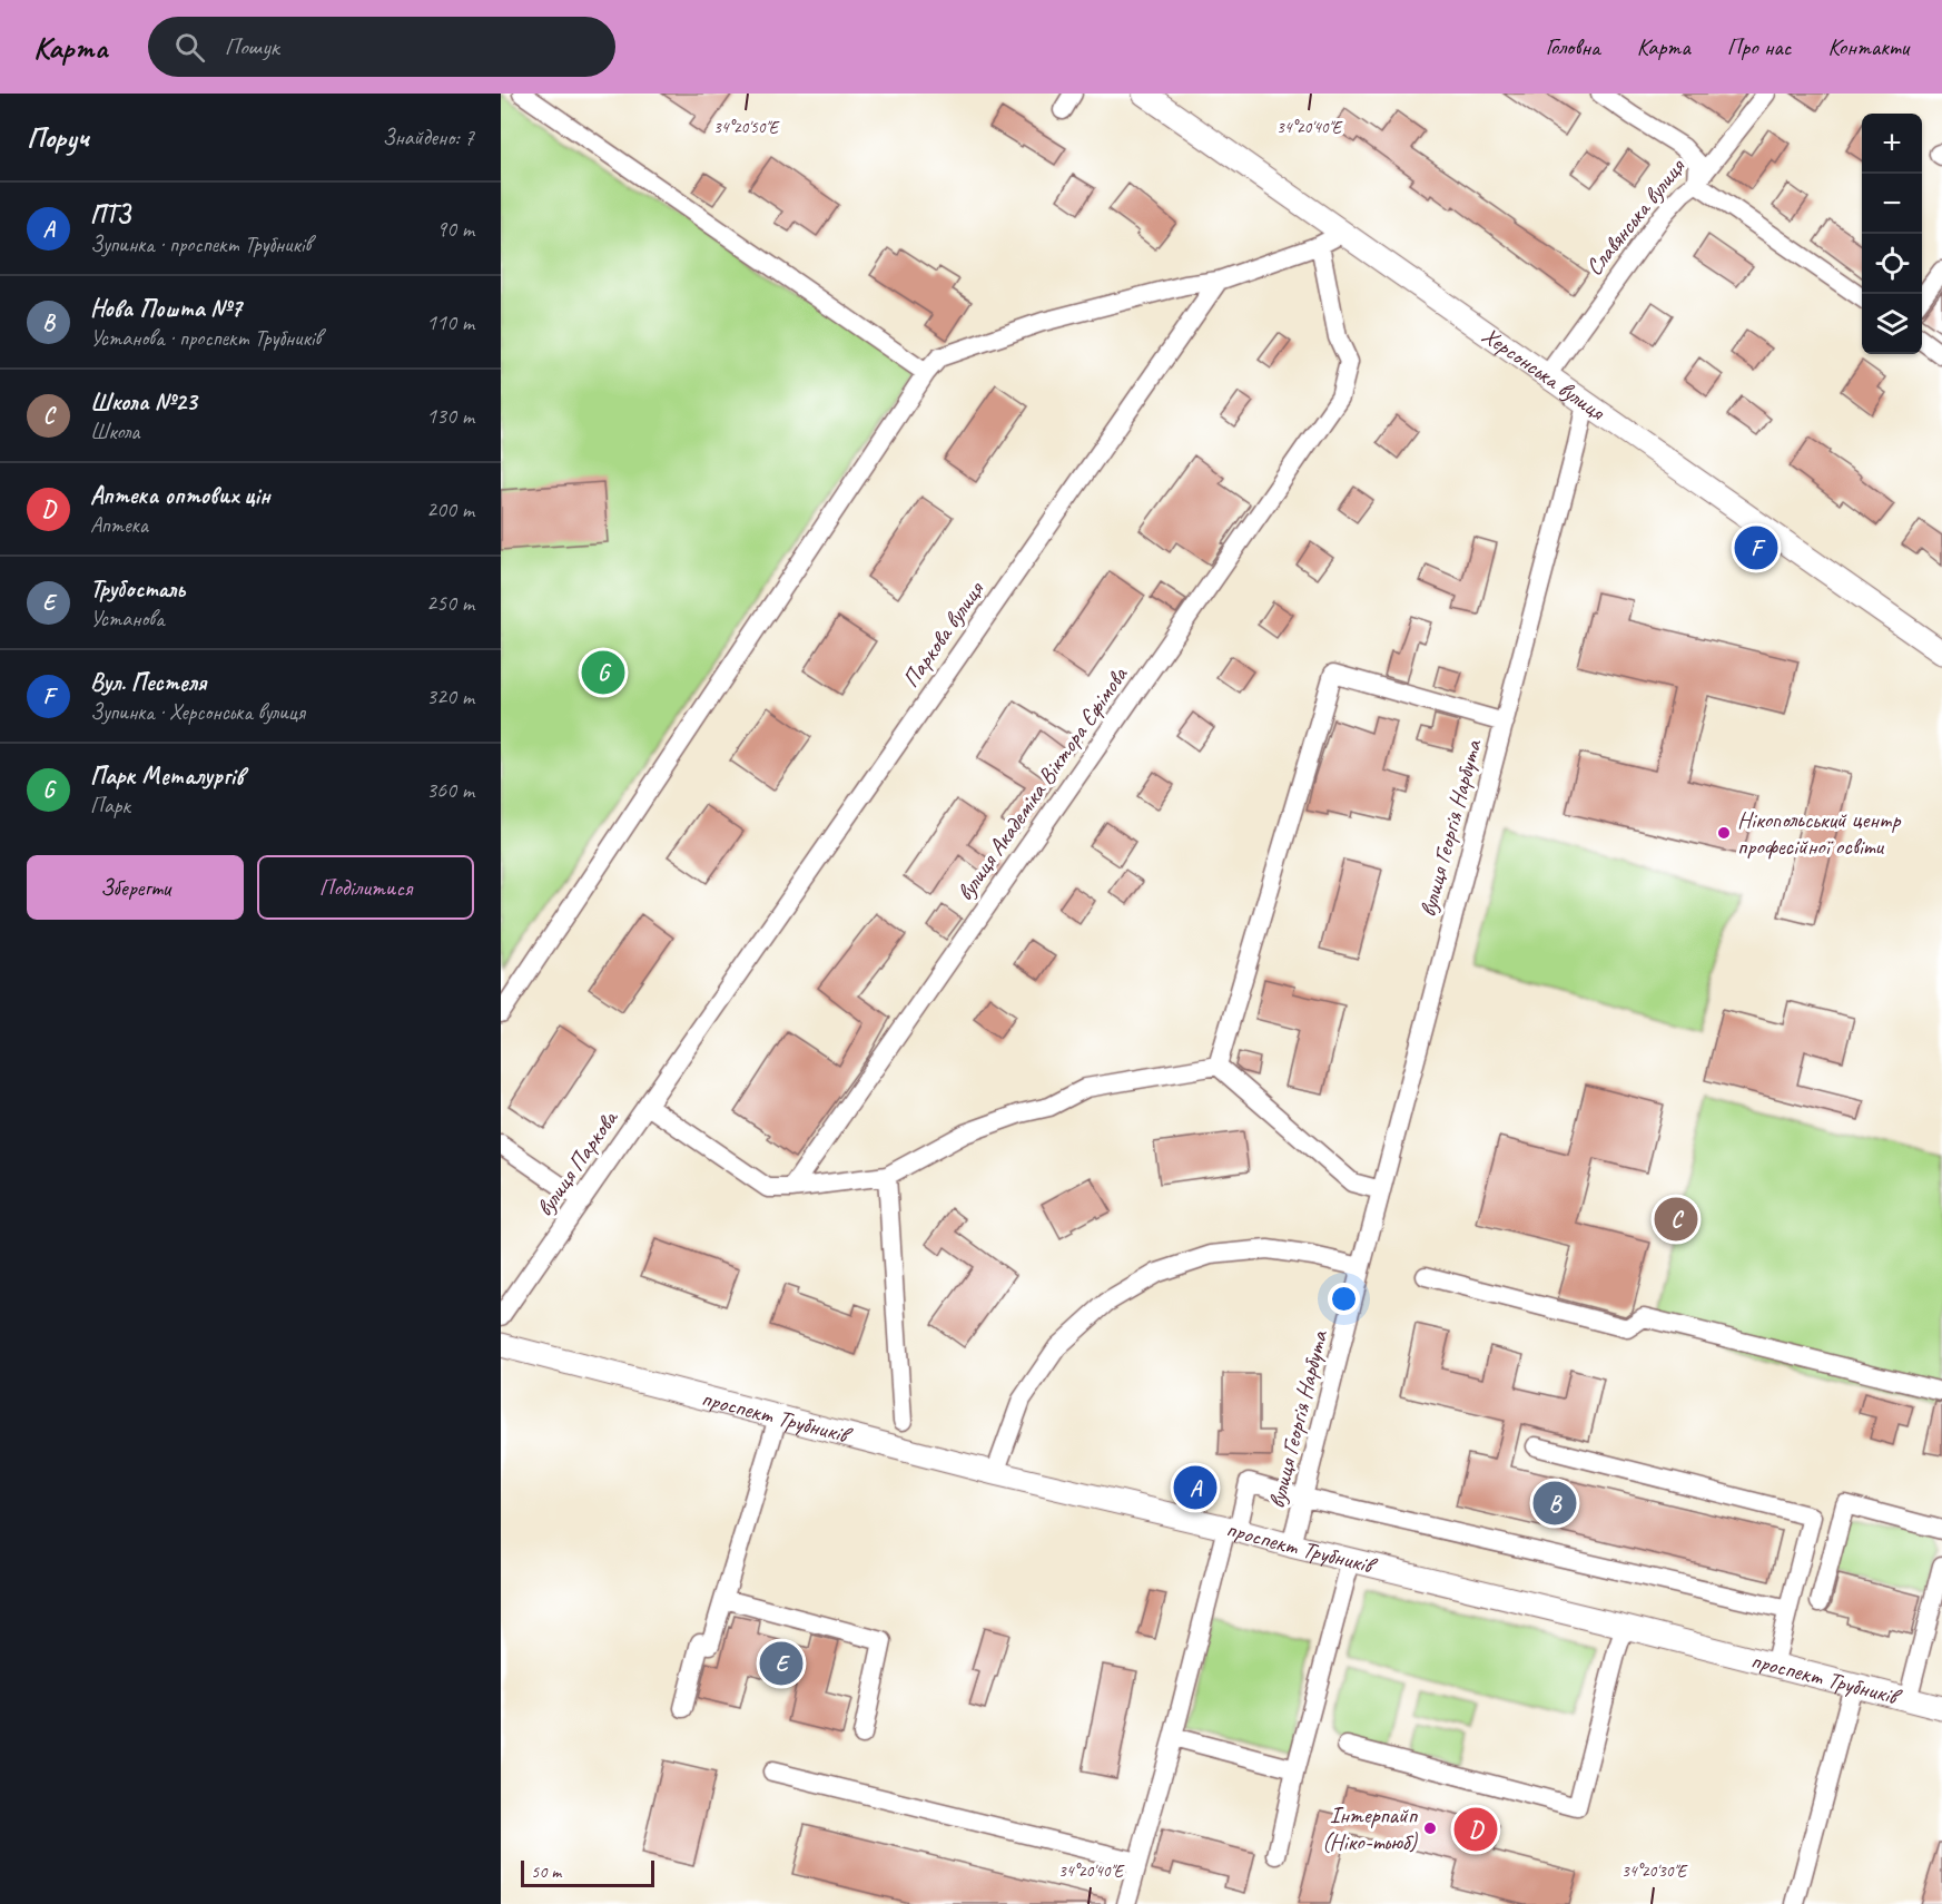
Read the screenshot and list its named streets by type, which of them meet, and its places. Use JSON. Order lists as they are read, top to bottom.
{
  "streets": {
    "main road": ["Херсонська вулиця", "проспект Трубників"],
    "street": [
      "Славянська вулиця",
      "Паркова вулиця",
      "вулиця Академіка Віктора Єфімова",
      "вулиця Георгія Нарбута",
      "вулиця Паркова"
    ]
  },
  "crossings": [
    ["Славянська вулиця", "Херсонська вулиця"],
    ["Херсонська вулиця", "вулиця Георгія Нарбута"],
    ["Паркова вулиця", "вулиця Паркова"],
    ["вулиця Георгія Нарбута", "проспект Трубників"]
  ],
  "places": ["Нікопольський центр професійної освіти", "Інтерпайп (Ніко-тьюб)"],
  "scale_bar": "50 m",
  "page": {
    "header": "Карта",
    "search": "Пошук",
    "nav": [
      "Головна",
      "Карта",
      "Про нас",
      "Контакти"
    ],
    "heading": ["Поруч", "Знайдено: 7"],
    "map_buttons": ["+", "−"],
    "list": [
      {
        "mark": "A",
        "name": "ПТЗ",
        "note": "Зупинка · проспект Трубників",
        "value": "90 m"
      },
      {
        "mark": "B",
        "name": "Нова Пошта №7",
        "note": "Установа · проспект Трубників",
        "value": "110 m"
      },
      {
        "mark": "C",
        "name": "Школа №23",
        "note": "Школа",
        "value": "130 m"
      },
      {
        "mark": "D",
        "name": "Аптека оптових цін",
        "note": "Аптека",
        "value": "200 m"
      },
      {
        "mark": "E",
        "name": "Трубосталь",
        "note": "Установа",
        "value": "250 m"
      },
      {
        "mark": "F",
        "name": "Вул. Пестеля",
        "note": "Зупинка · Херсонська вулиця",
        "value": "320 m"
      },
      {
        "mark": "G",
        "name": "Парк Металургів",
        "note": "Парк",
        "value": "360 m"
      }
    ],
    "pins": [
      "F",
      "G",
      "C",
      "A",
      "B",
      "E",
      "D"
    ],
    "buttons": ["Зберегти", "Поділитися"],
    "scale": "50 m"
  },
  "coordinates": ["34°20'50\"E", "34°20'40\"E", "34°20'30\"E"]
}
